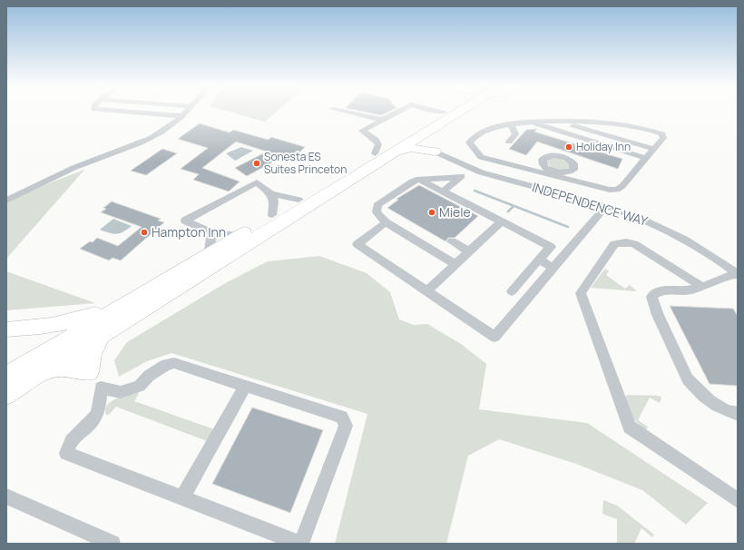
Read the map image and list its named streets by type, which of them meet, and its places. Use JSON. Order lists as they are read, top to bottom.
{
  "streets": {
    "street": ["INDEPENDENCE WAY"]
  },
  "places": [
    "Holiday Inn",
    "Sonesta ES Suites Princeton",
    "Miele",
    "Hampton Inn"
  ]
}
